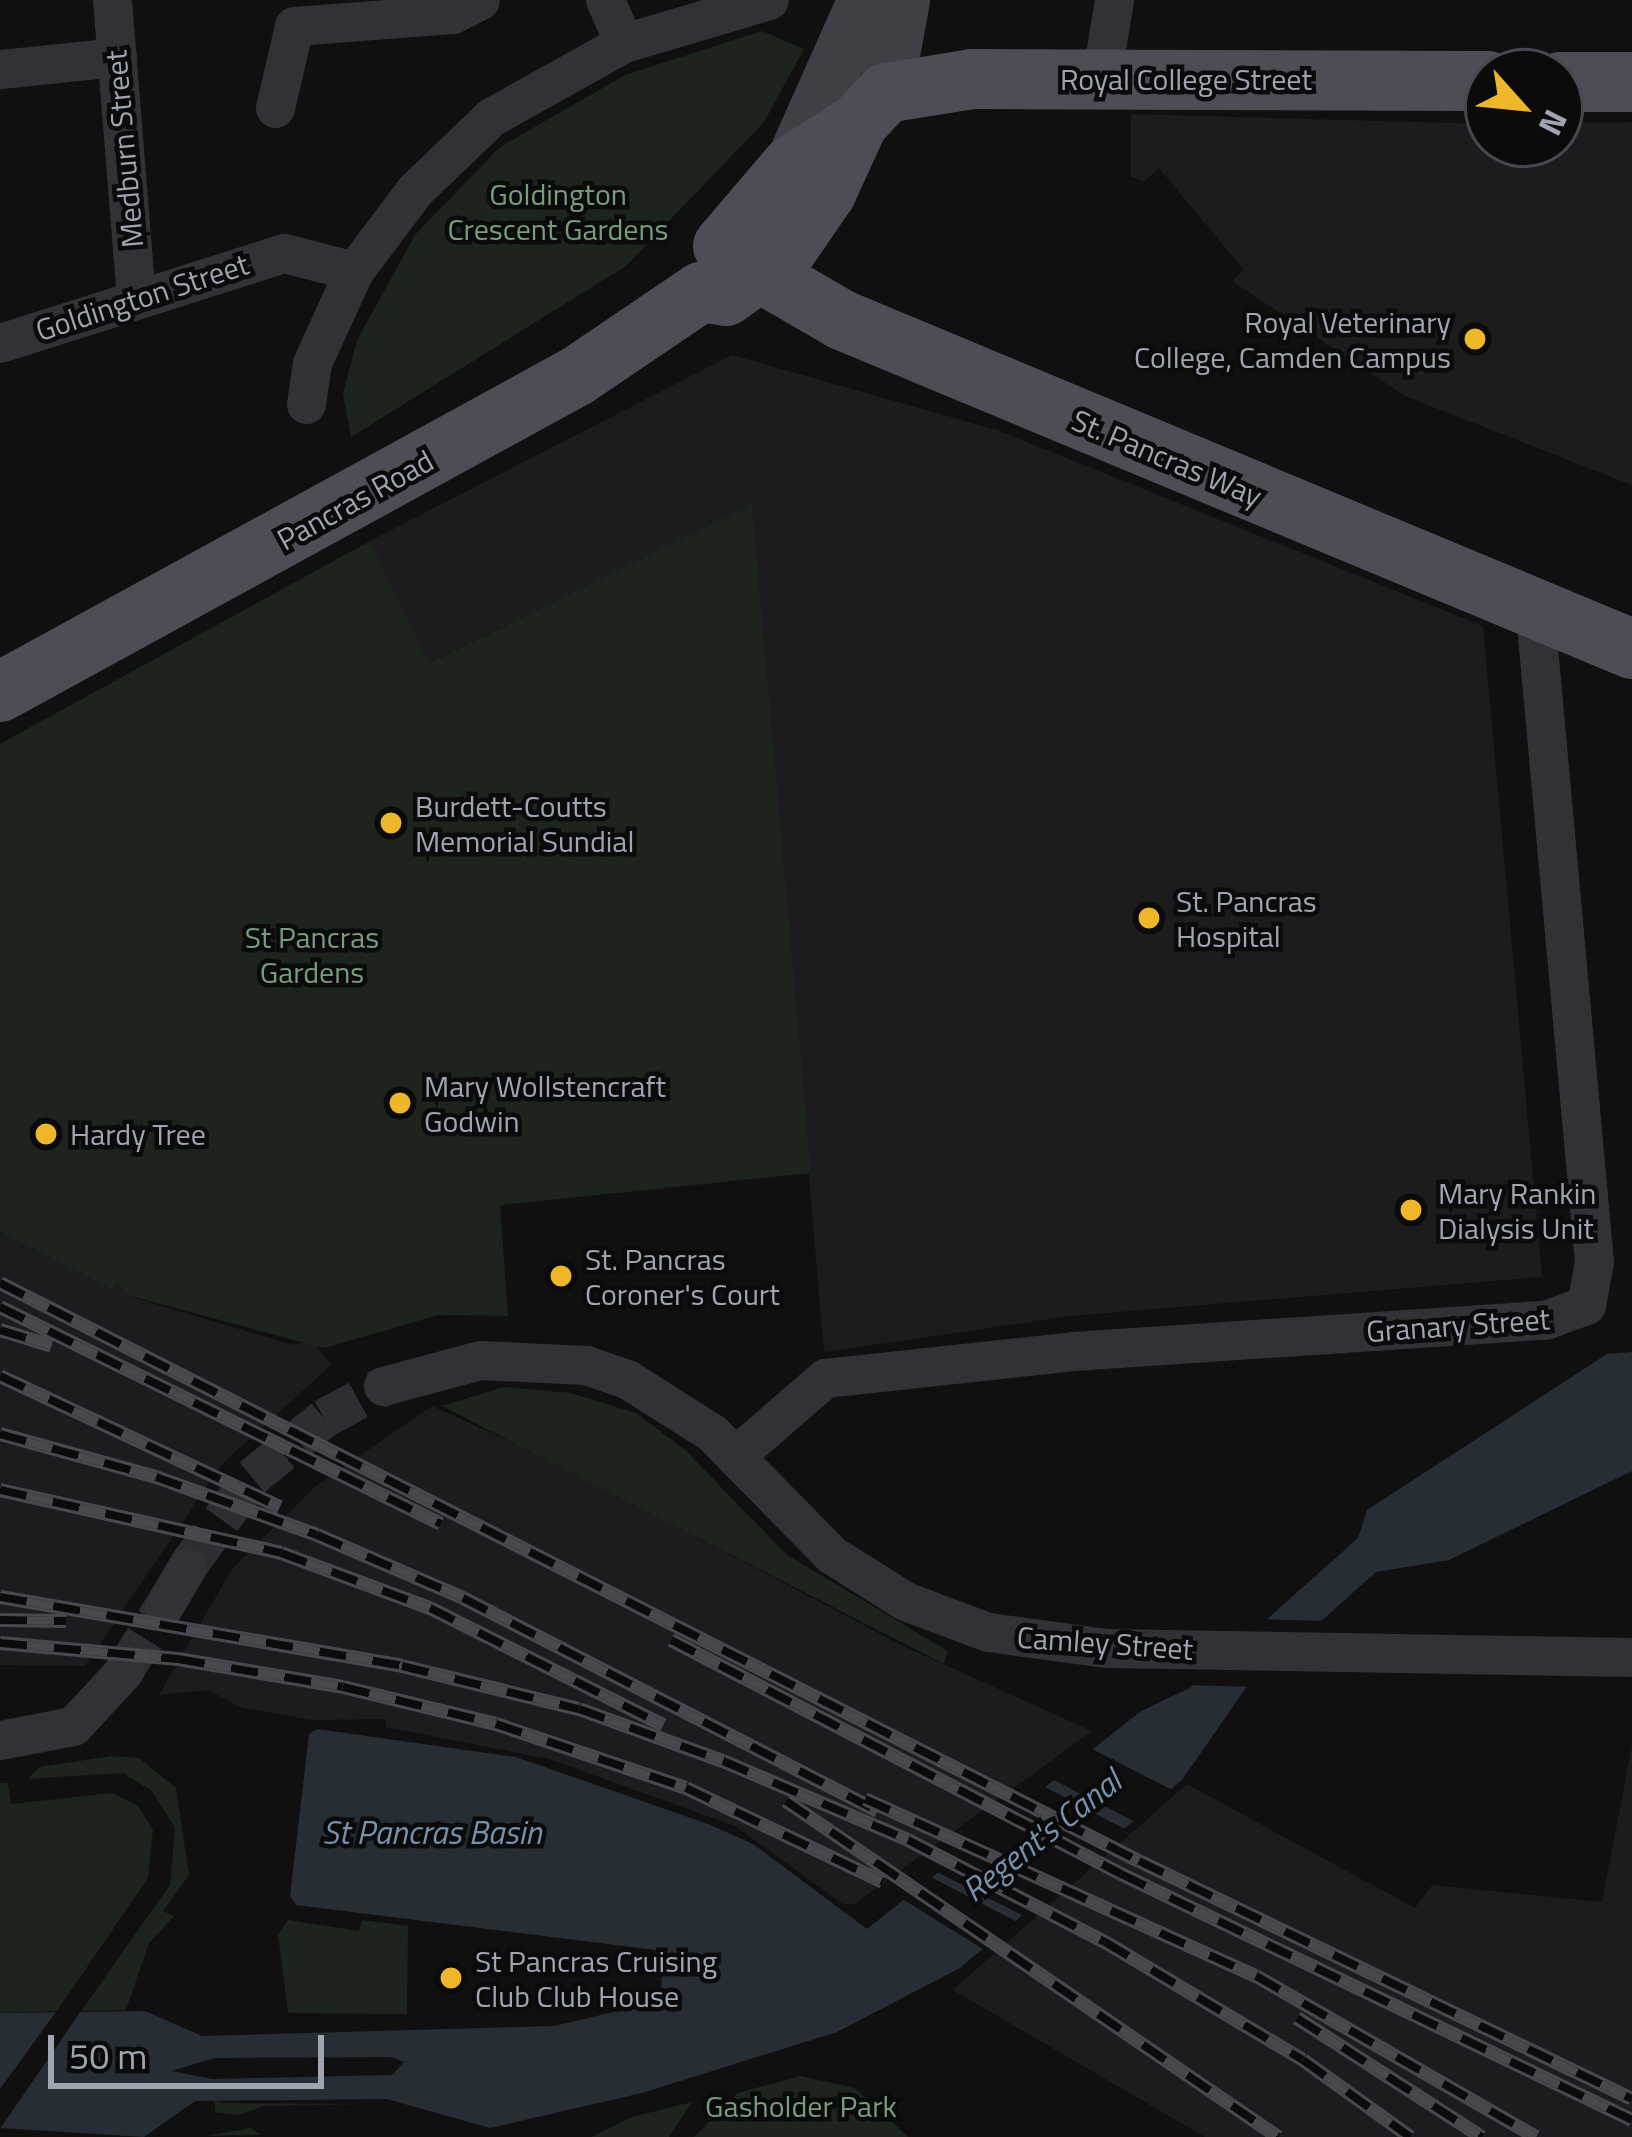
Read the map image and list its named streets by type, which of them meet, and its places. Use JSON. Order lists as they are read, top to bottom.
{
  "streets": {
    "main road": ["Royal College Street", "St. Pancras Way", "Pancras Road"],
    "street": [
      "Medburn Street",
      "Goldington Street",
      "Granary Street",
      "Camley Street"
    ]
  },
  "crossings": [
    ["Medburn Street", "Goldington Street"],
    ["St. Pancras Way", "Pancras Road"],
    ["St. Pancras Way", "Granary Street"],
    ["Granary Street", "Camley Street"]
  ],
  "water": ["St Pancras Basin", "Regent's Canal"],
  "parks": ["Goldington Crescent Gardens", "St Pancras Gardens", "Gasholder Park"],
  "places": [
    "Royal Veterinary College, Camden Campus",
    "Burdett-Coutts Memorial Sundial",
    "St. Pancras Hospital",
    "Mary Wollstencraft Godwin",
    "Hardy Tree",
    "Mary Rankin Dialysis Unit",
    "St. Pancras Coroner's Court",
    "St Pancras Cruising Club Club House"
  ],
  "scale_bar": "50 m",
  "north": "bottom right"
}
